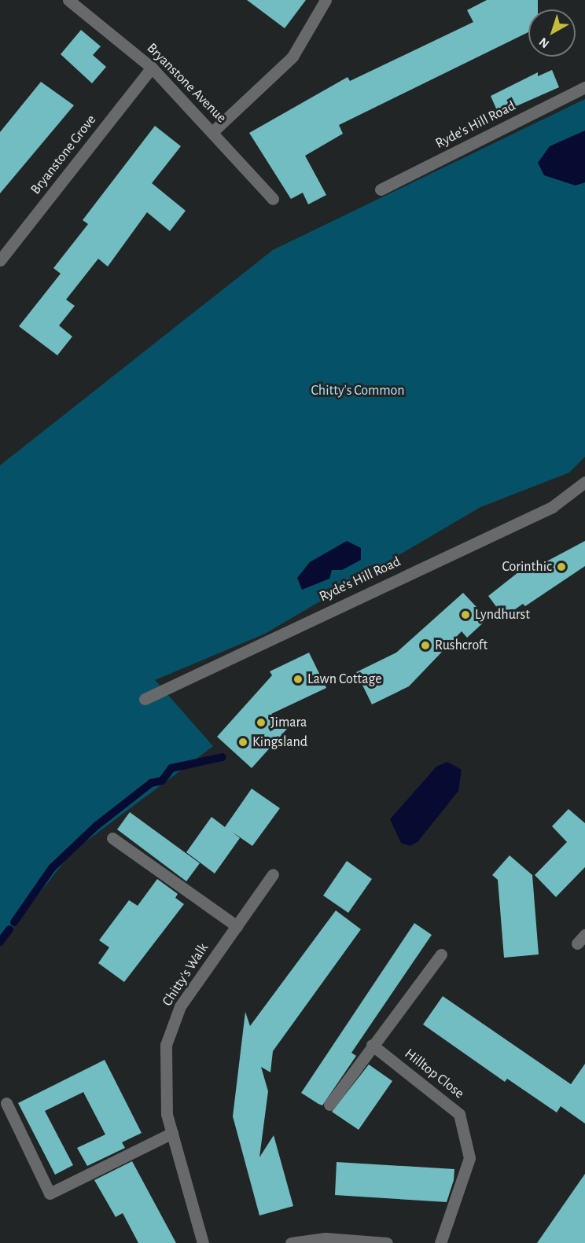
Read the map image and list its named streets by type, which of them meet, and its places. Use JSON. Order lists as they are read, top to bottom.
{
  "streets": {
    "street": [
      "Bryanstone Avenue",
      "Ryde's Hill Road",
      "Bryanstone Grove",
      "Chitty's Walk",
      "Hilltop Close"
    ]
  },
  "crossings": [
    ["Bryanstone Avenue", "Bryanstone Grove"]
  ],
  "parks": ["Chitty's Common"],
  "places": [
    "Corinthic",
    "Lyndhurst",
    "Rushcroft",
    "Lawn Cottage",
    "Jimara",
    "Kingsland"
  ],
  "north": "bottom left"
}
